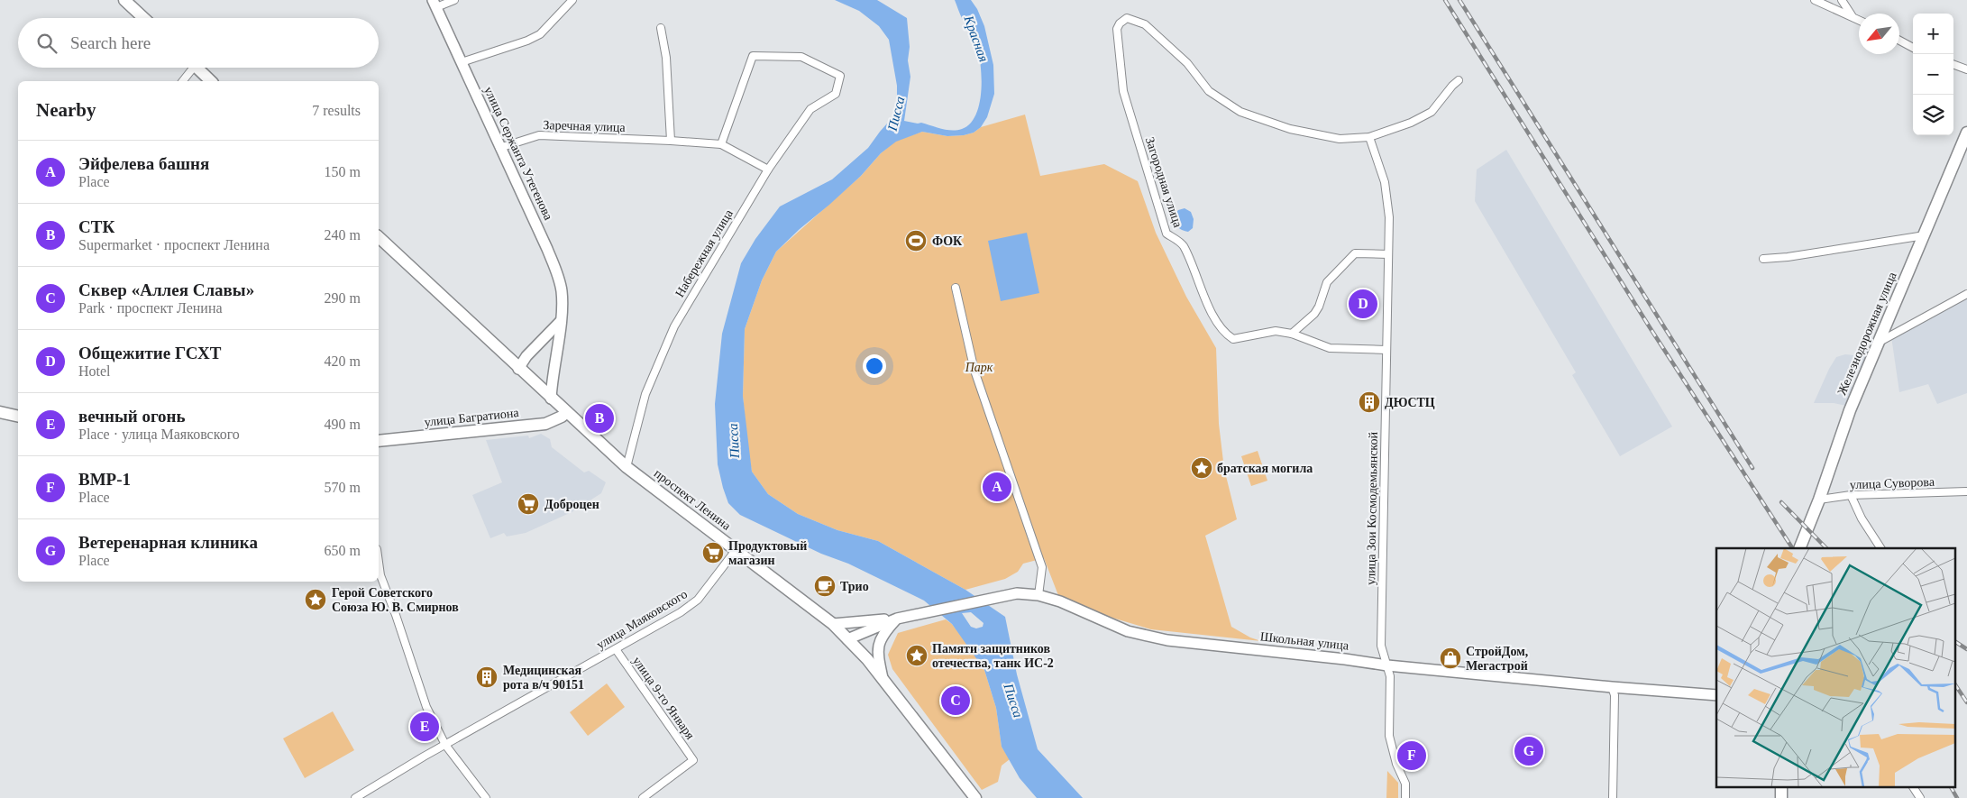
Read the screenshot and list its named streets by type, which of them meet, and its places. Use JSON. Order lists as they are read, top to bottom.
{
  "streets": {
    "main road": [
      "улица Сержанта Утегенова",
      "Железнодорожная улица",
      "улица Багратиона",
      "проспект Ленина",
      "Школьная улица"
    ],
    "street": [
      "Заречная улица",
      "Загородная улица",
      "Набережная улица",
      "улица Суворова",
      "улица Зои Космодемьянской",
      "улица Маяковского",
      "улица 9-го Января"
    ]
  },
  "crossings": [
    ["Заречная улица", "улица Сержанта Утегенова"],
    ["Заречная улица", "Набережная улица"],
    ["улица Сержанта Утегенова", "проспект Ленина"],
    ["Загородная улица", "улица Зои Космодемьянской"],
    ["Набережная улица", "проспект Ленина"],
    ["Железнодорожная улица", "улица Суворова"],
    ["улица Багратиона", "проспект Ленина"],
    ["проспект Ленина", "улица Маяковского"],
    ["проспект Ленина", "Школьная улица"],
    ["улица Зои Космодемьянской", "Школьная улица"],
    ["улица Маяковского", "улица 9-го Января"]
  ],
  "water": ["Красная", "Писса"],
  "parks": ["Парк"],
  "places": {
    "sports": ["ФОК"],
    "building": ["ДЮСТЦ", "Медицинская рота в/ч 90151"],
    "place": ["братская могила", "Герой Советского Союза Ю. В. Смирнов", "Памяти защитников отечества, танк ИС-2"],
    "supermarket": ["Доброцен", "Продуктовый магазин"],
    "cafe": ["Трио"],
    "shop": ["СтройДом, Мегастрой"]
  },
  "north": "bottom left",
  "page": {
    "map_buttons": ["+", "−"],
    "search": "Search here",
    "heading": ["Nearby", "7 results"],
    "list": [
      {
        "mark": "A",
        "name": "Эйфелева башня",
        "note": "Place",
        "value": "150 m"
      },
      {
        "mark": "B",
        "name": "СТК",
        "note": "Supermarket · проспект Ленина",
        "value": "240 m"
      },
      {
        "mark": "C",
        "name": "Сквер «Аллея Славы»",
        "note": "Park · проспект Ленина",
        "value": "290 m"
      },
      {
        "mark": "D",
        "name": "Общежитие ГСХТ",
        "note": "Hotel",
        "value": "420 m"
      },
      {
        "mark": "E",
        "name": "вечный огонь",
        "note": "Place · улица Маяковского",
        "value": "490 m"
      },
      {
        "mark": "F",
        "name": "BMP-1",
        "note": "Place",
        "value": "570 m"
      },
      {
        "mark": "G",
        "name": "Ветеренарная клиника",
        "note": "Place",
        "value": "650 m"
      }
    ],
    "pins": [
      "D",
      "B",
      "A",
      "C",
      "E",
      "G",
      "F"
    ]
  }
}
